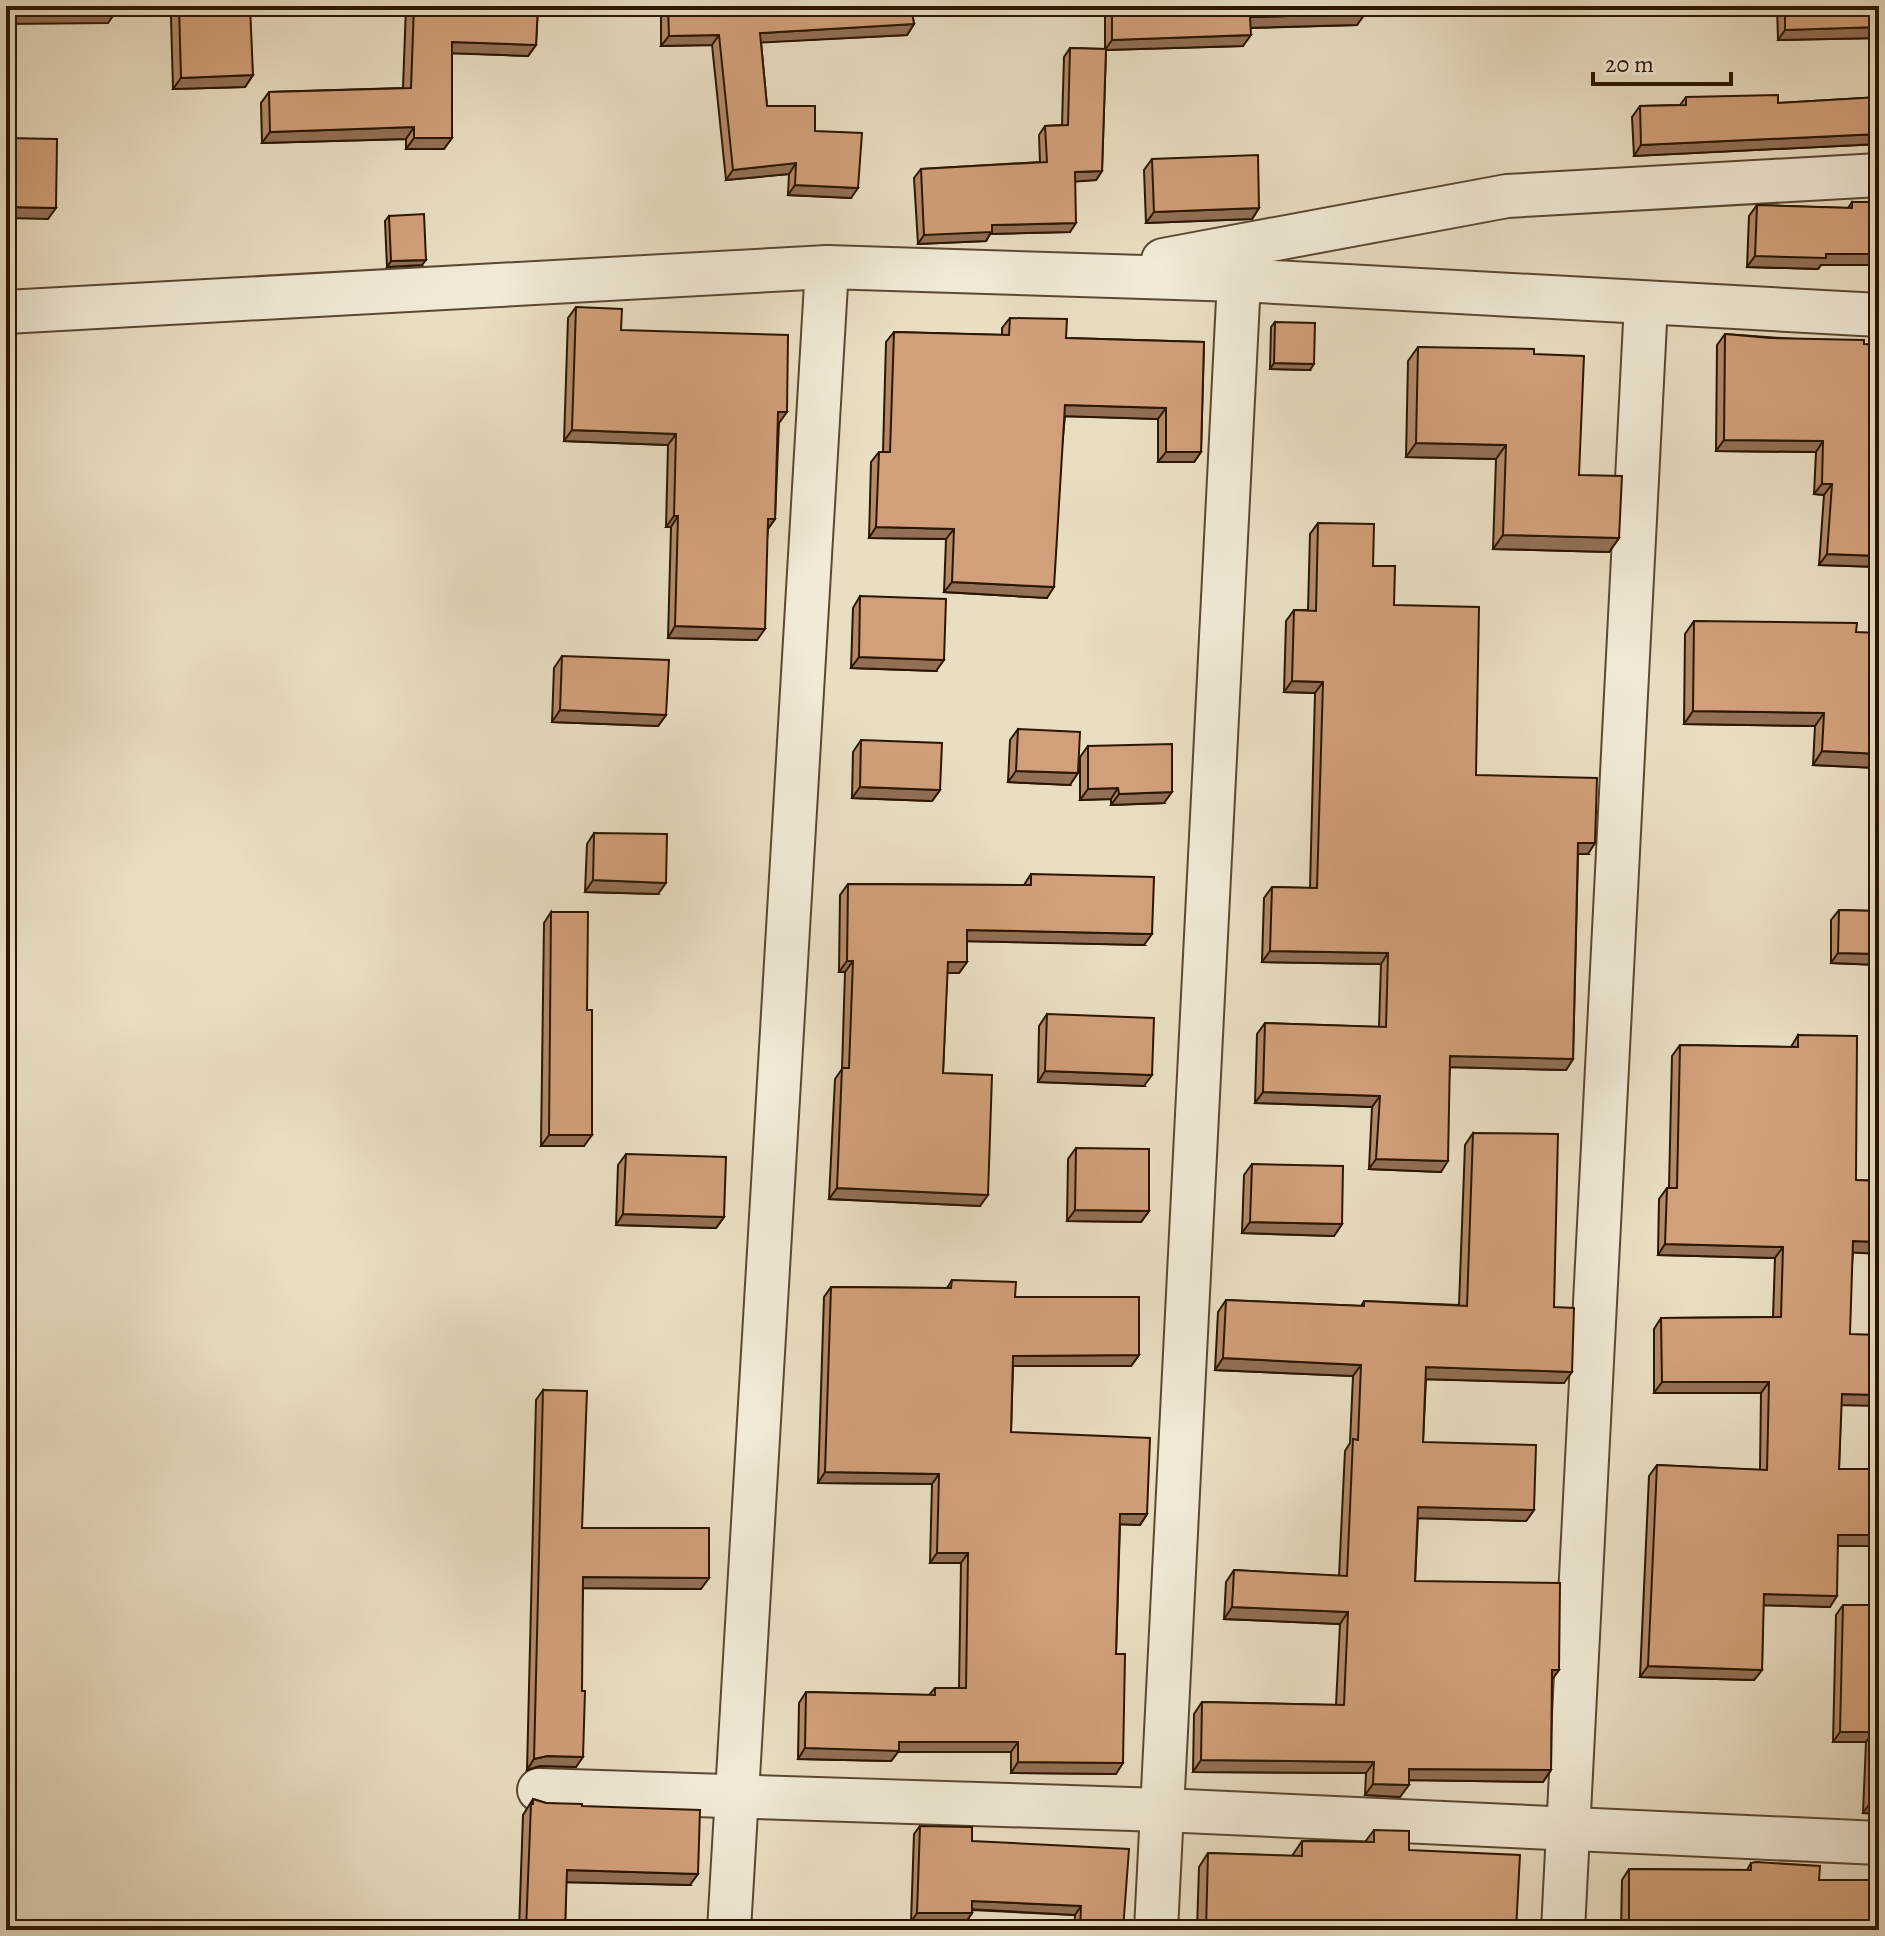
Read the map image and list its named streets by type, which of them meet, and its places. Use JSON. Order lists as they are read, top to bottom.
{
  "scale_bar": "20 m"
}
